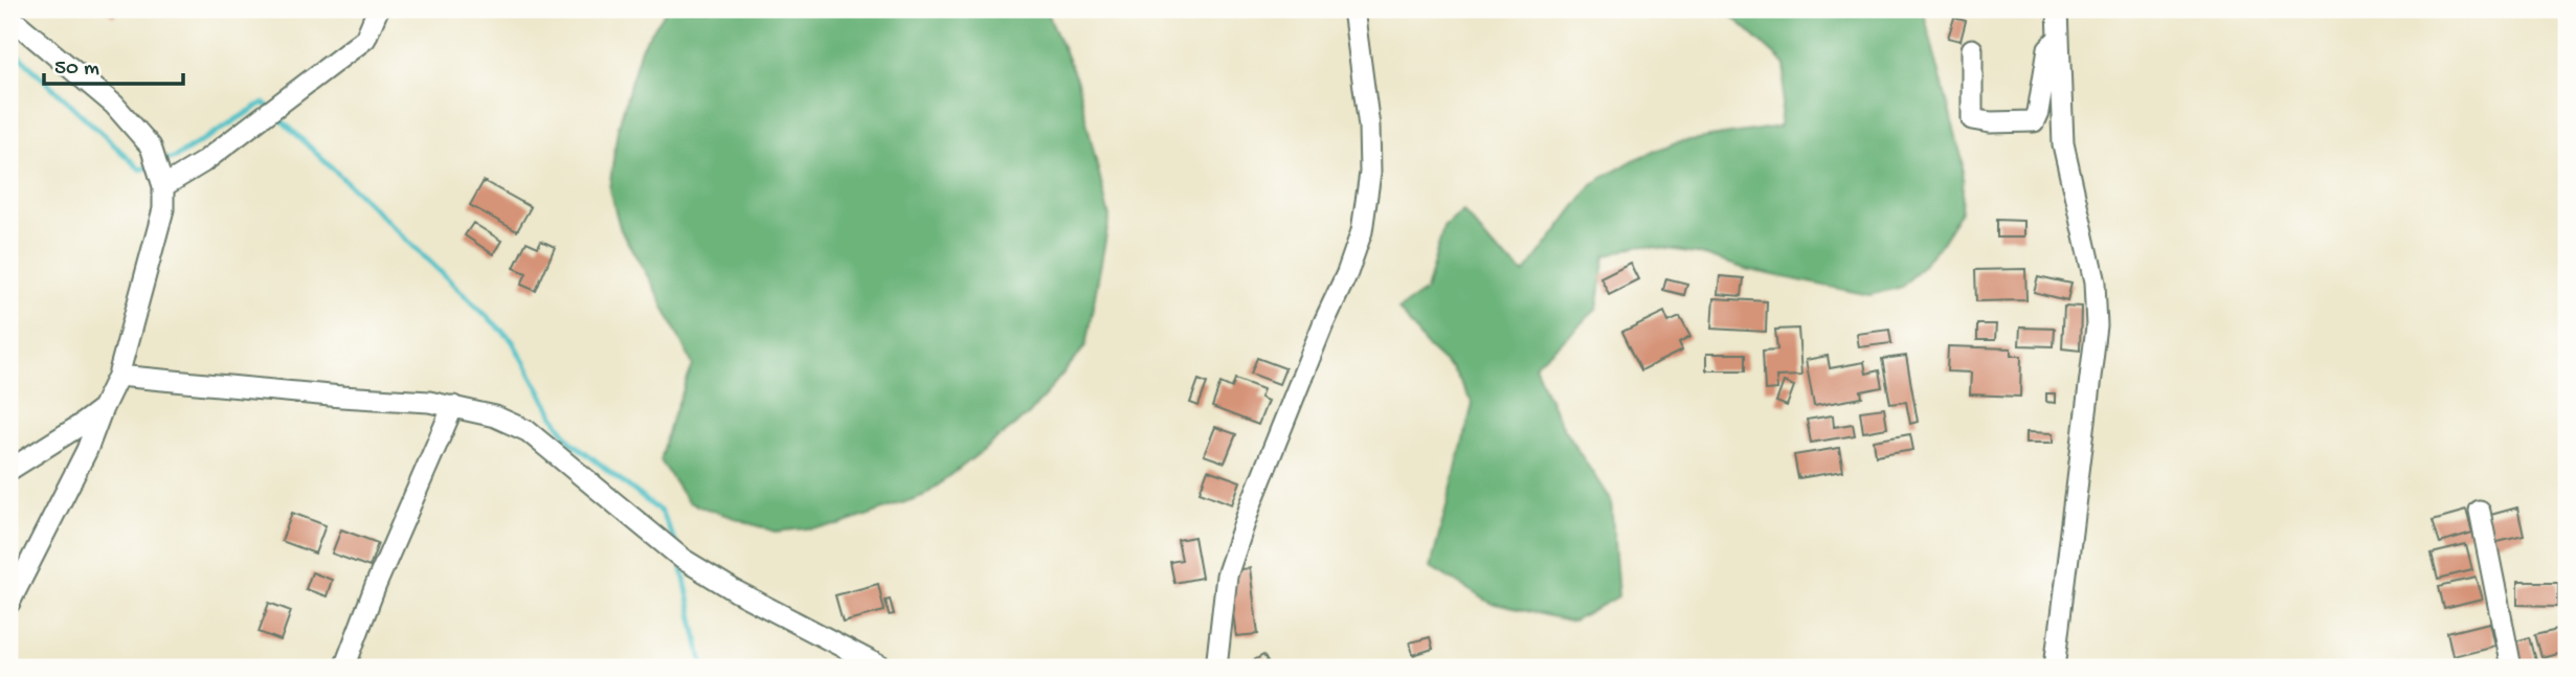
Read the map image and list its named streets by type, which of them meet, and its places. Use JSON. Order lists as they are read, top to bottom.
{
  "scale_bar": "50 m"
}
